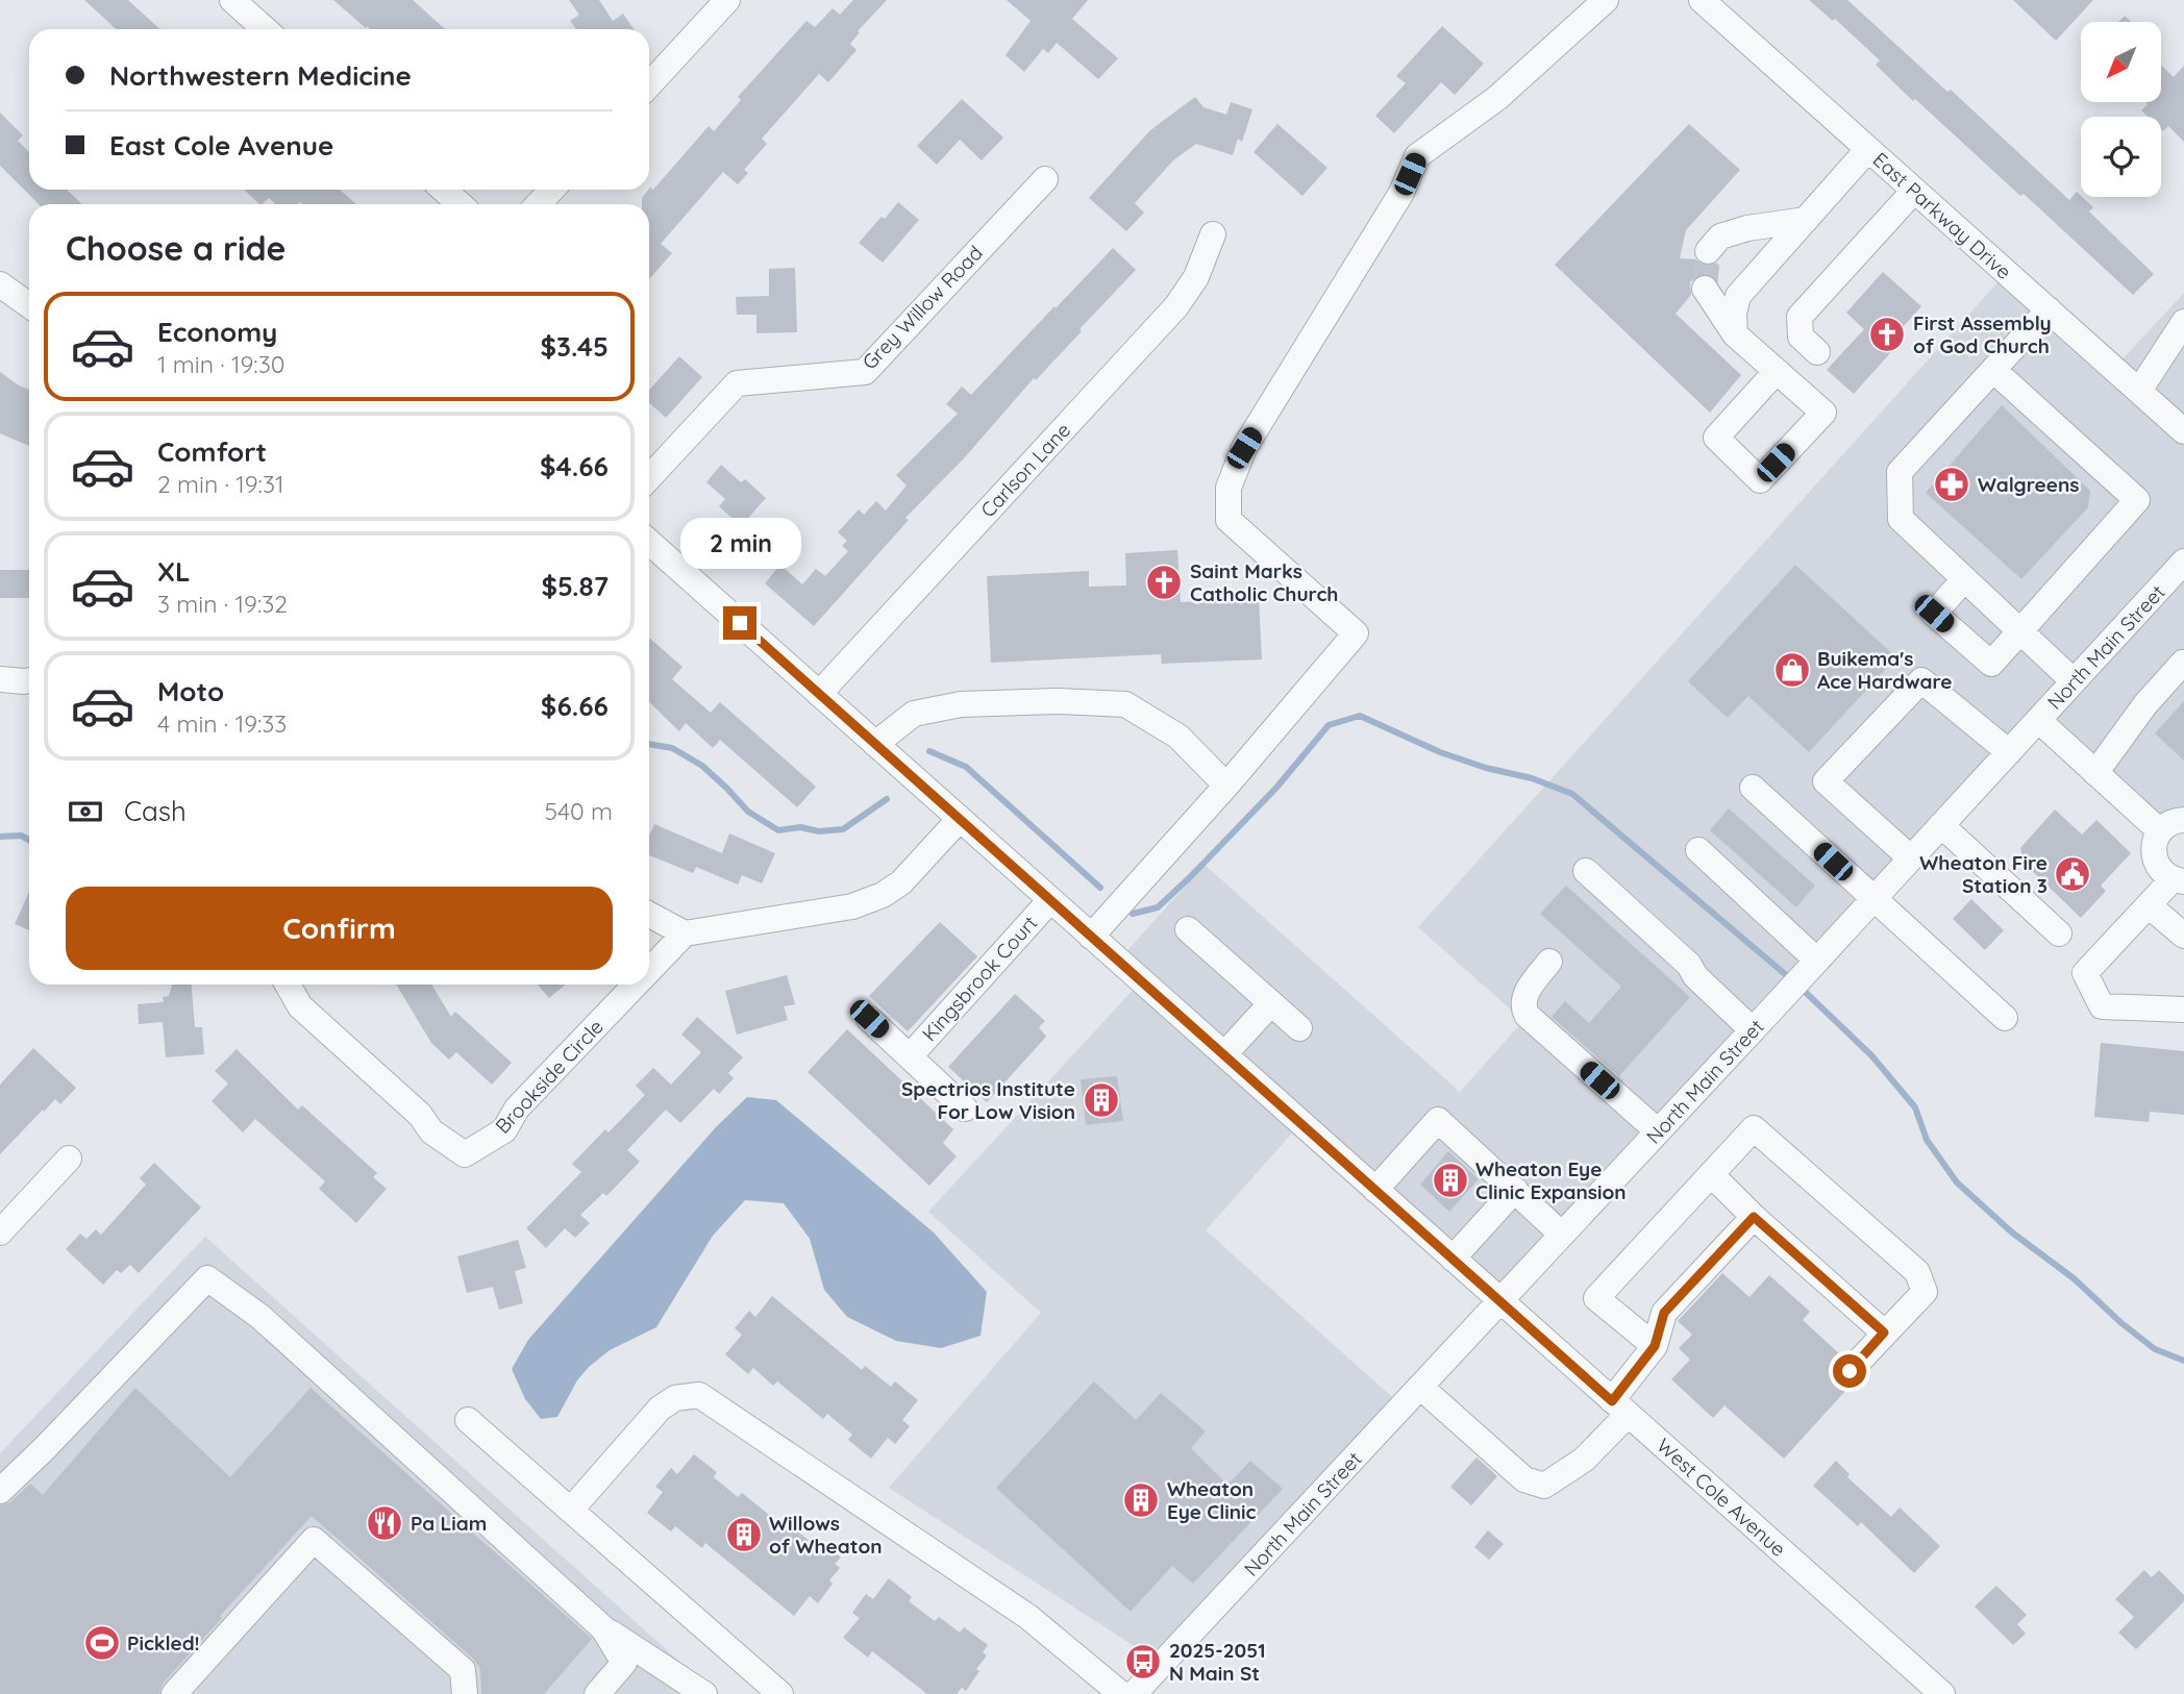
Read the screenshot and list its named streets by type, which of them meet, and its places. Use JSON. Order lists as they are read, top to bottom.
{
  "streets": {
    "street": [
      "East Parkway Drive",
      "Grey Willow Road",
      "Carlson Lane",
      "North Main Street",
      "Kingsbrook Court",
      "Brookside Circle",
      "West Cole Avenue"
    ]
  },
  "crossings": [
    ["Carlson Lane", "West Cole Avenue"],
    ["North Main Street", "West Cole Avenue"],
    ["Kingsbrook Court", "West Cole Avenue"]
  ],
  "places": {
    "church": ["First Assembly of God Church", "Saint Marks Catholic Church"],
    "pharmacy": ["Walgreens"],
    "shop": ["Buikema's Ace Hardware"],
    "public building": ["Wheaton Fire Station 3"],
    "building": [
      "Spectrios Institute For Low Vision",
      "Wheaton Eye Clinic Expansion",
      "Wheaton Eye Clinic",
      "Willows of Wheaton"
    ],
    "restaurant": ["Pa Liam"],
    "sports": ["Pickled!"],
    "bus stop": ["2025-2051 N Main St"]
  },
  "north": "bottom left",
  "page": {
    "banner": ["Northwestern Medicine", "East Cole Avenue"],
    "heading": "Choose a ride",
    "list": [
      {
        "name": "Economy",
        "note": "1 min · 19:30",
        "value": "$3.45"
      },
      {
        "name": "Comfort",
        "note": "2 min · 19:31",
        "value": "$4.66"
      },
      {
        "name": "XL",
        "note": "3 min · 19:32",
        "value": "$5.87"
      },
      {
        "name": "Moto",
        "note": "4 min · 19:33",
        "value": "$6.66"
      }
    ],
    "bubble": "2 min",
    "pay": ["Cash", "540 m"],
    "buttons": "Confirm"
  }
}
